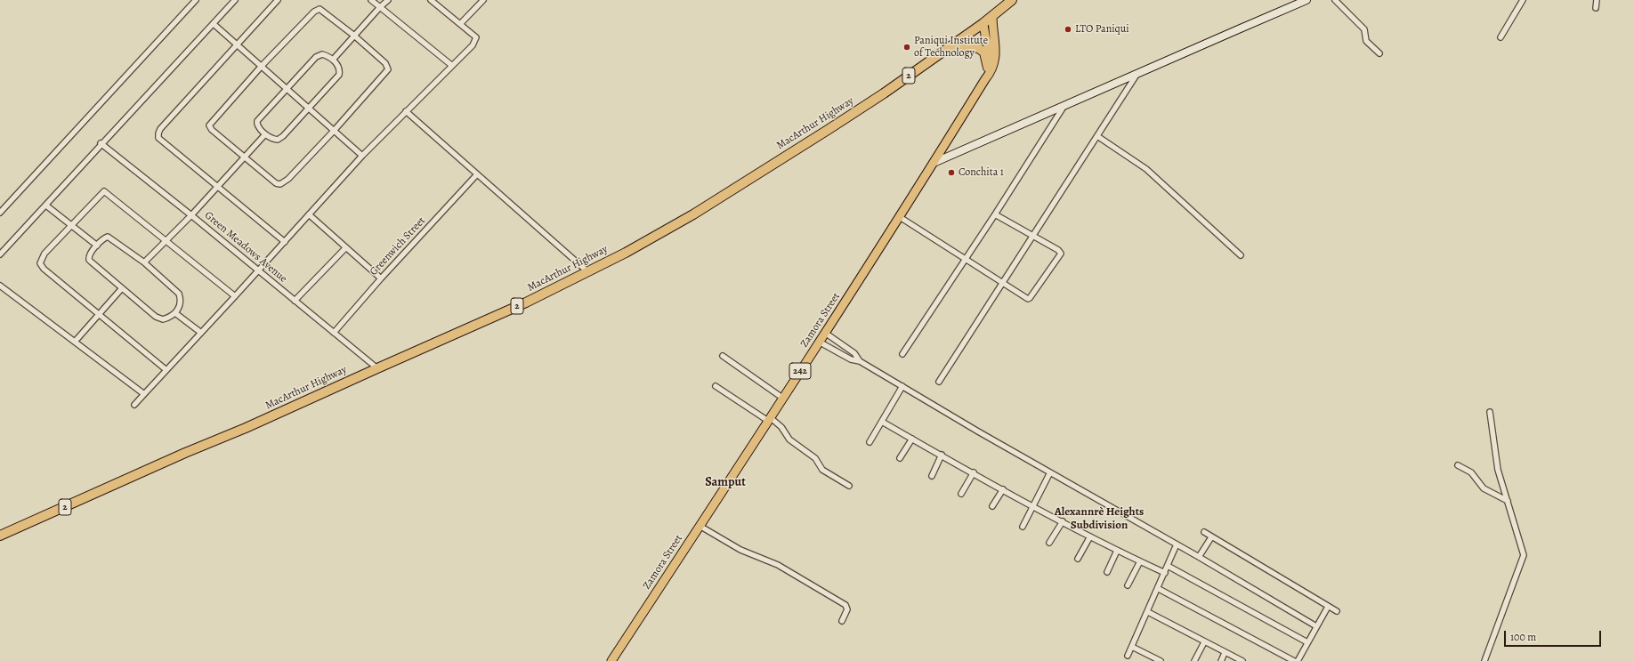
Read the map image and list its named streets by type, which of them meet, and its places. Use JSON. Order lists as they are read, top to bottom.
{
  "streets": {
    "highway": ["2", "MacArthur Highway"],
    "main road": ["Zamora Street", "242"],
    "street": ["Greenwich Street", "Green Meadows Avenue"]
  },
  "crossings": [
    ["MacArthur Highway", "Green Meadows Avenue"],
    ["MacArthur Highway", "Zamora Street"],
    ["Greenwich Street", "Green Meadows Avenue"]
  ],
  "districts": ["Samput", "Alexannrè Heights Subdivision"],
  "places": ["LTO Paniqui", "Paniqui Institute of Technology", "Conchita 1"],
  "scale_bar": "100 m"
}
